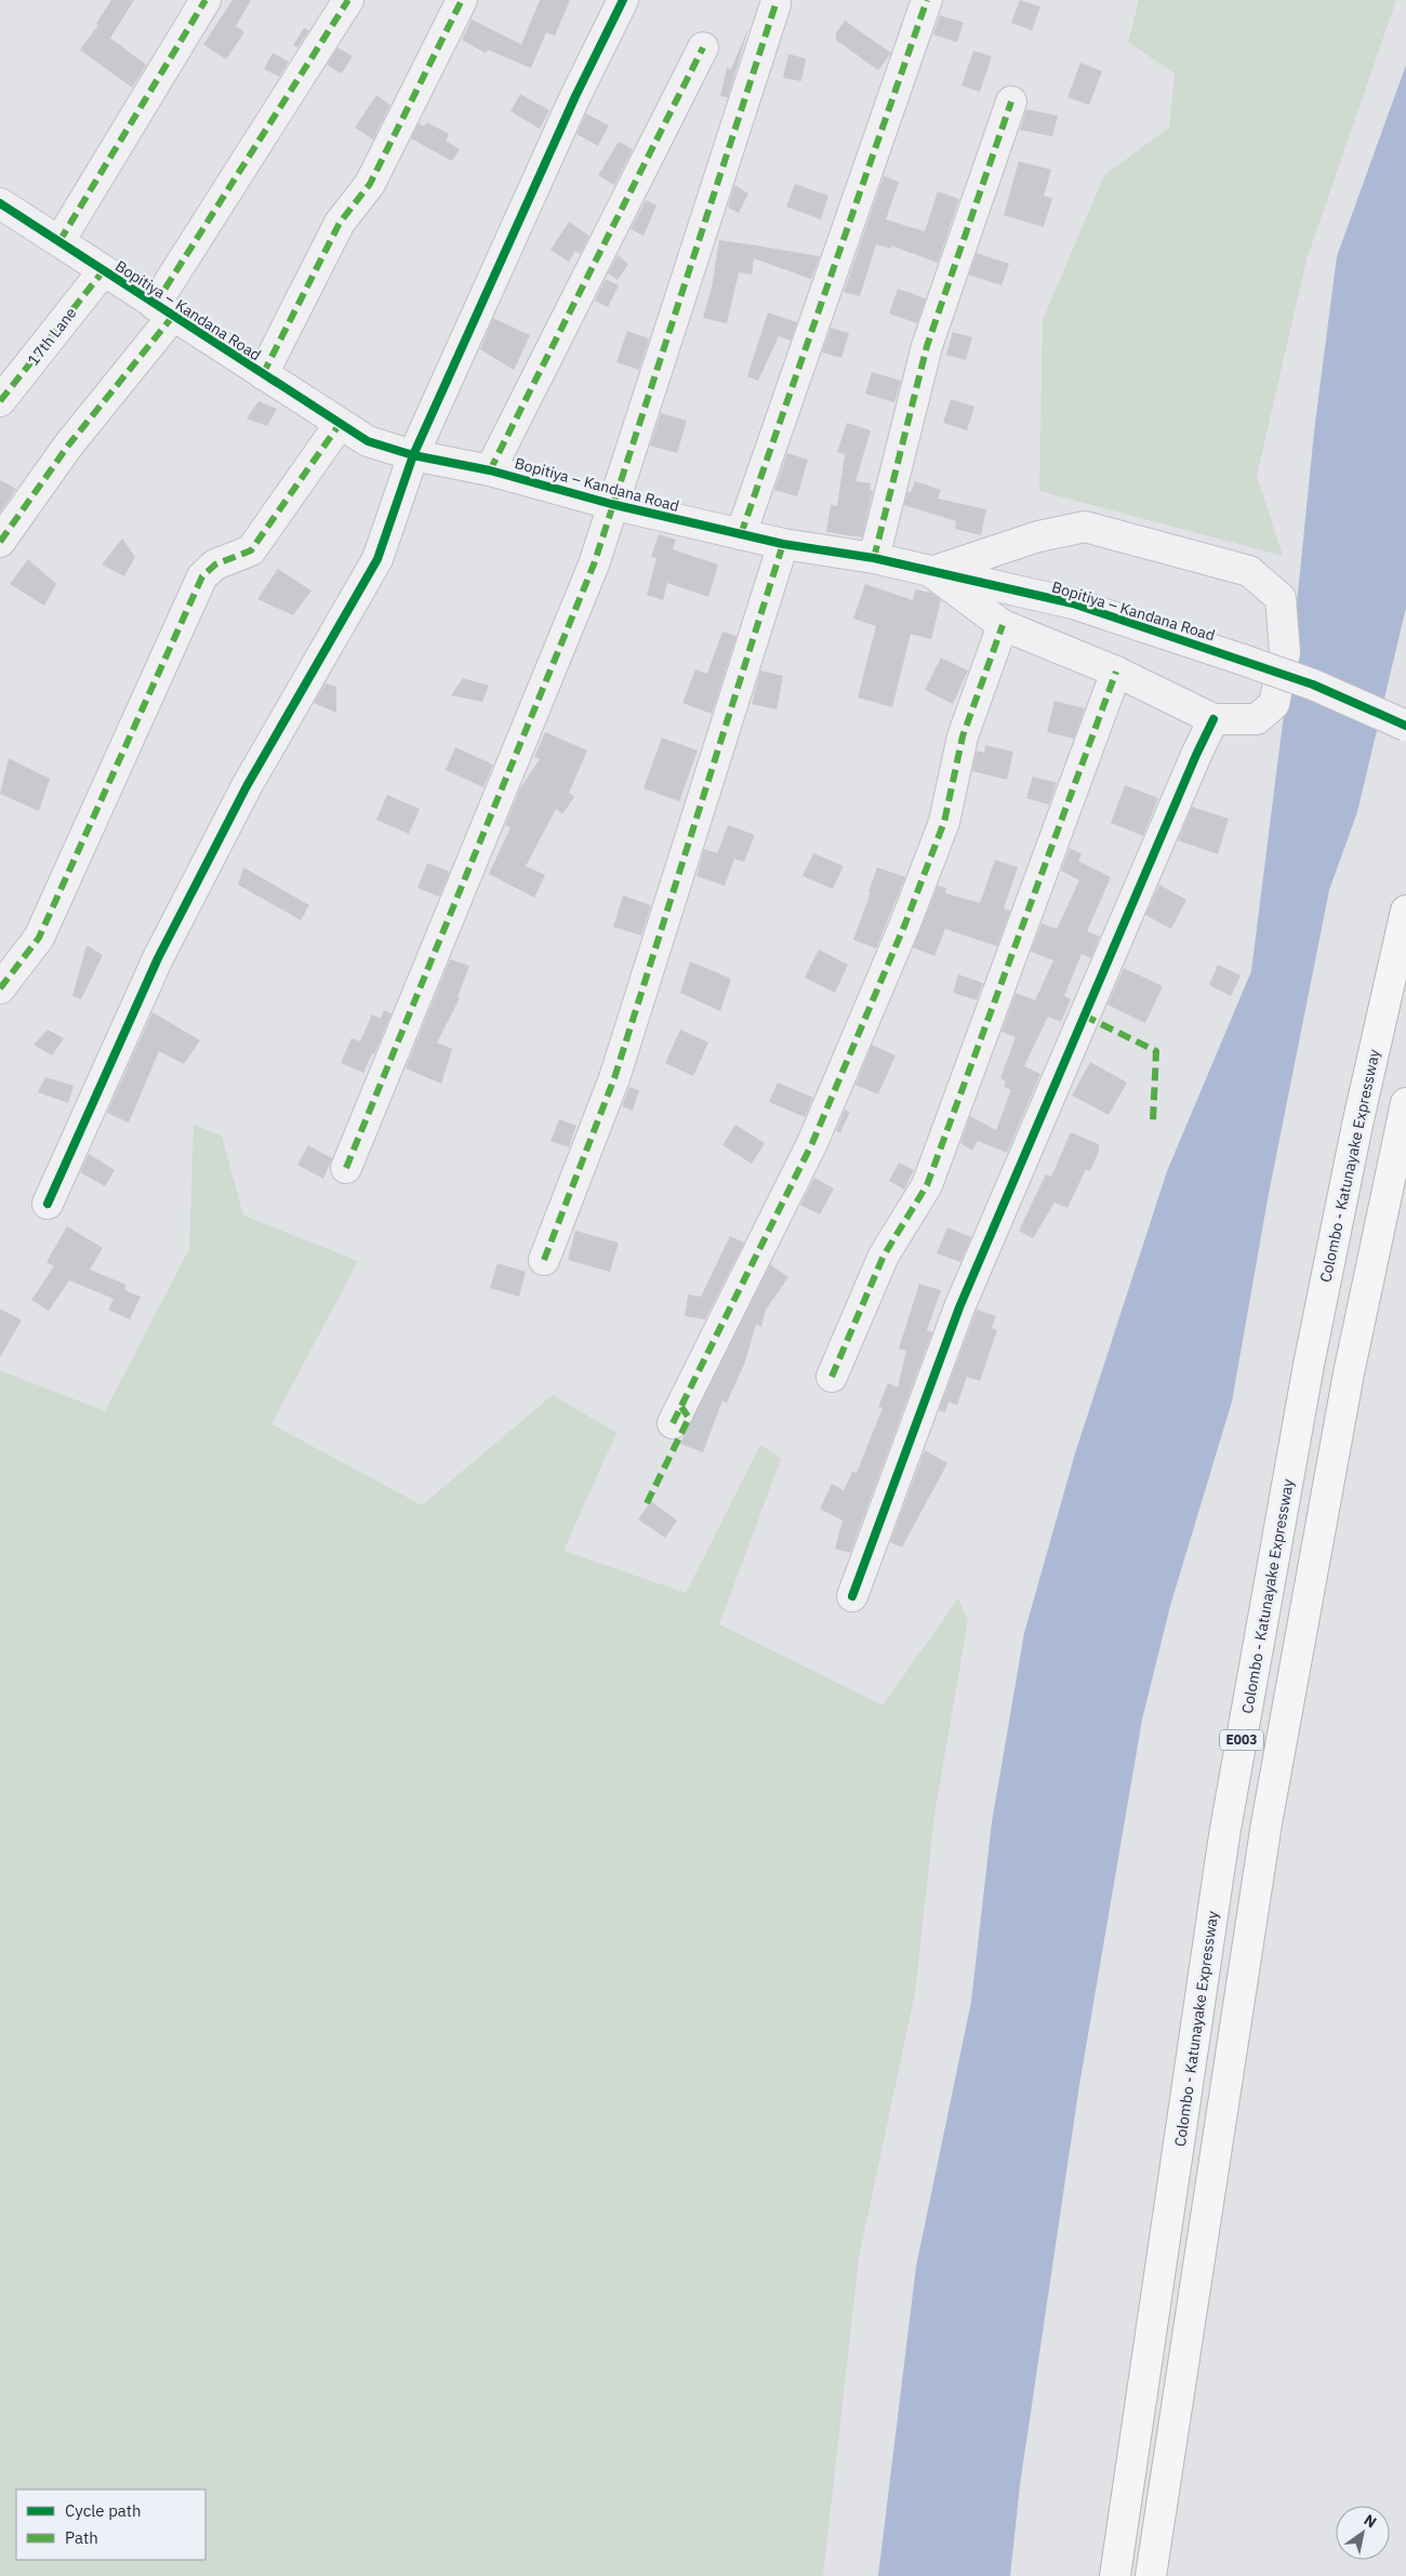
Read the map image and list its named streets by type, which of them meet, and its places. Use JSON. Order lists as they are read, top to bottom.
{
  "streets": {
    "highway": ["Colombo - Katunayake Expressway", "E003"],
    "street": ["Bopitiya – Kandana Road", "17th Lane"]
  },
  "crossings": [
    ["Bopitiya – Kandana Road", "17th Lane"]
  ],
  "legend": ["Cycle path", "Path"],
  "north": "top right"
}
